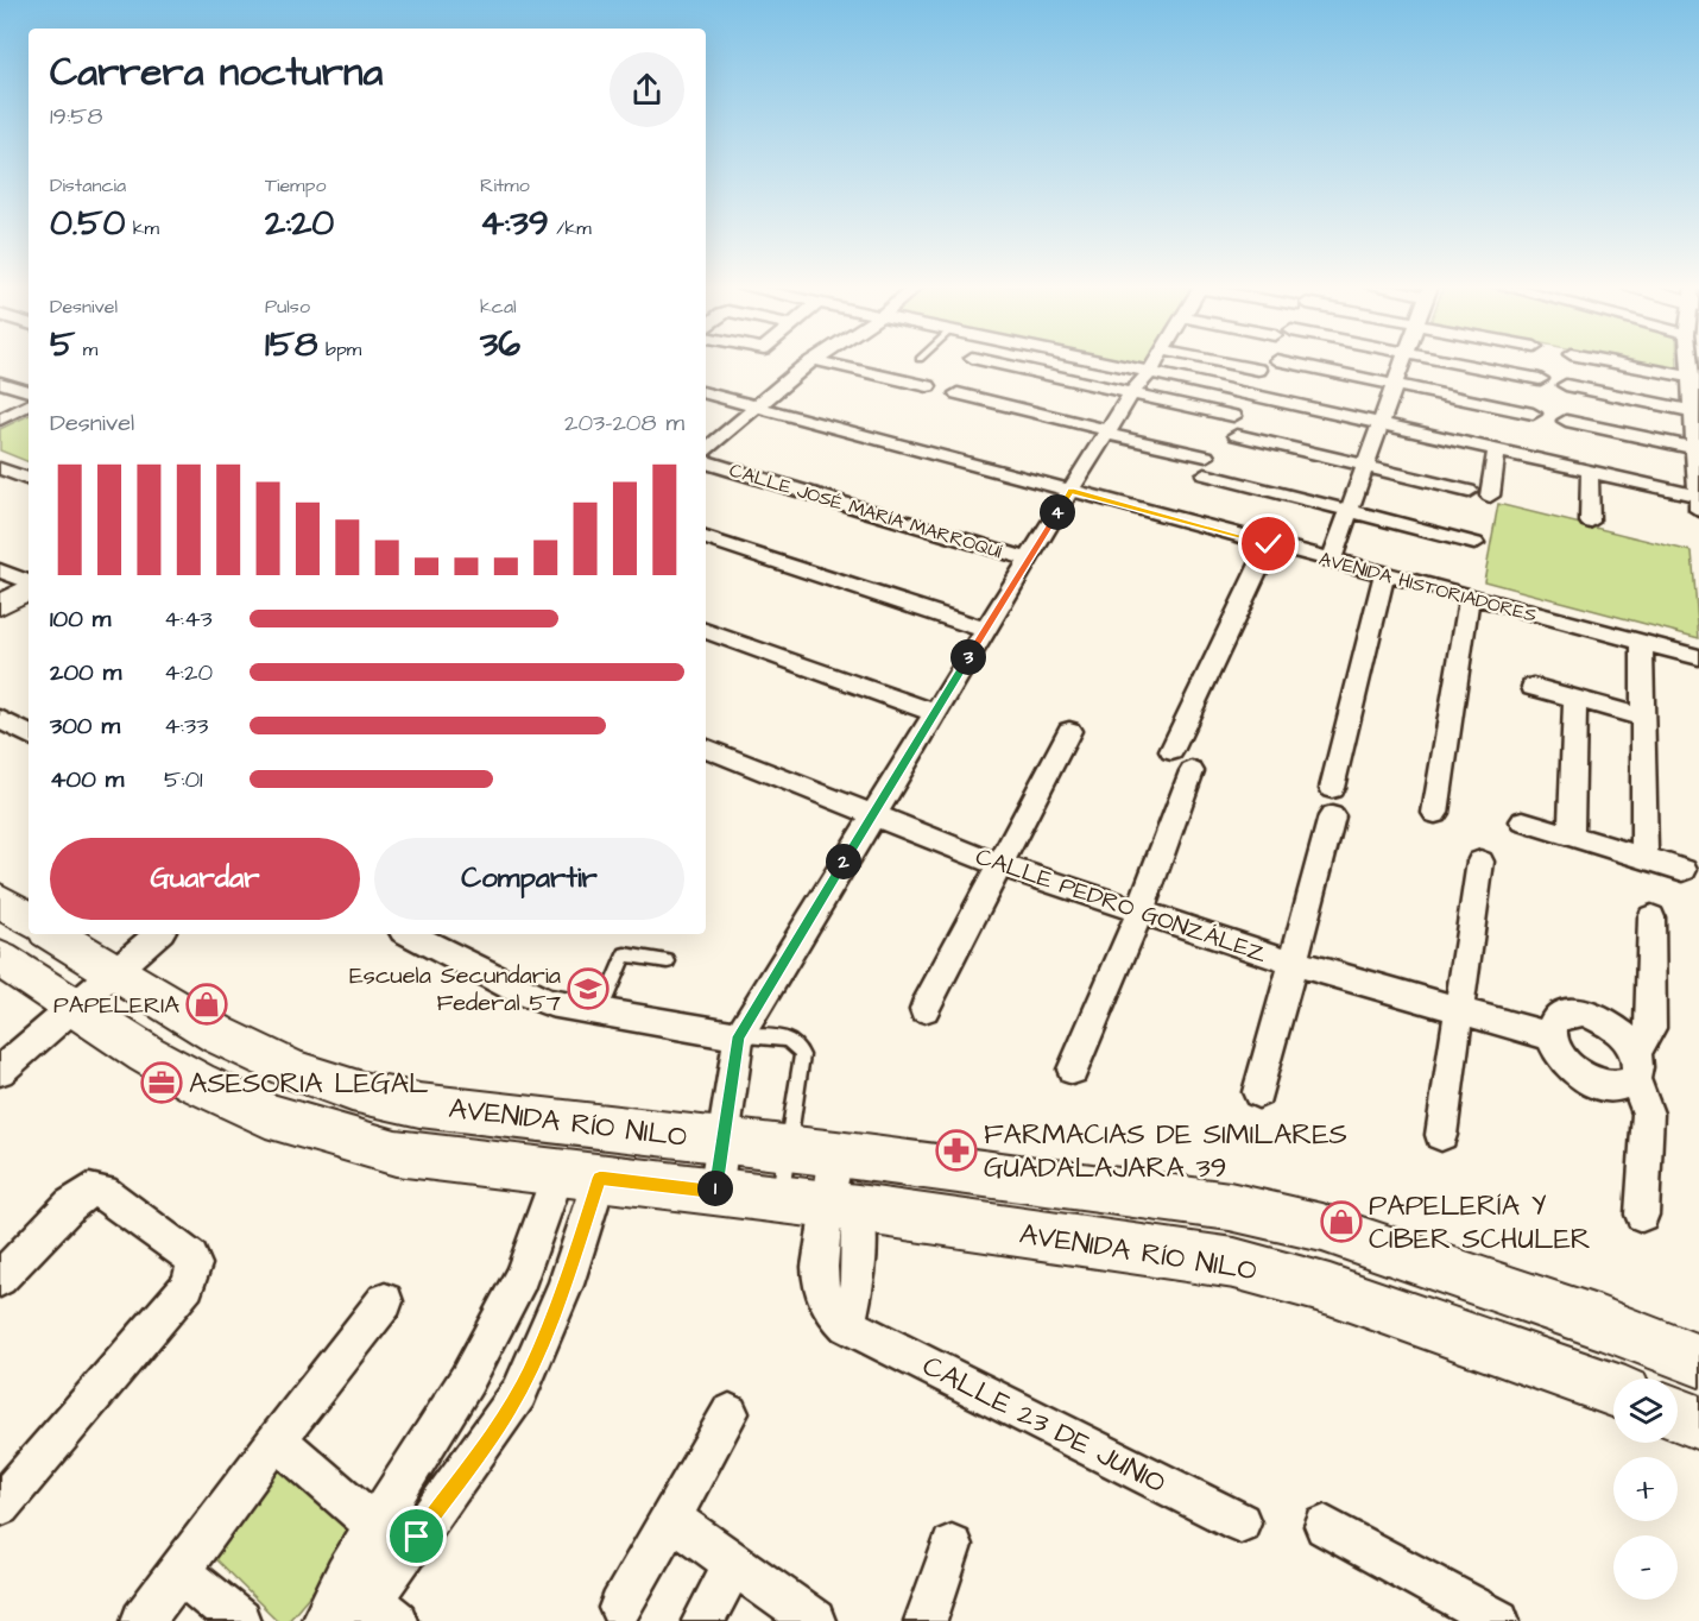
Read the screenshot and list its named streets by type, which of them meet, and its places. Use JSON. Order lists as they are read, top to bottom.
{
  "streets": {
    "main road": ["AVENIDA RÍO NILO"],
    "street": [
      "CALLE JOSÉ MARÍA MARROQUÍ",
      "AVENIDA HISTORIADORES",
      "CALLE PEDRO GONZÁLEZ",
      "CALLE 23 DE JUNIO"
    ]
  },
  "crossings": [
    ["AVENIDA RÍO NILO", "CALLE 23 DE JUNIO"]
  ],
  "places": {
    "school or university": ["Escuela Secundaria Federal 57"],
    "shop": ["PAPELERIA", "PAPELERÍA Y CIBER SCHULER"],
    "office": ["ASESORIA LEGAL"],
    "pharmacy": ["FARMACIAS DE SIMILARES GUADALAJARA 39"]
  },
  "page": {
    "heading": ["Carrera nocturna", "19:58"],
    "stats": [
      ["Distancia", "0.50 km"],
      ["Tiempo", "2:20"],
      ["Ritmo", "4:39 /km"],
      ["Desnivel", "5 m"],
      ["Pulso", "158 bpm"],
      ["kcal", "36"]
    ],
    "chart": ["Desnivel", "203–208 m"],
    "pins": [
      "4",
      "3",
      "2",
      "1"
    ],
    "list": [
      {
        "name": "100 m",
        "note": "4:43"
      },
      {
        "name": "200 m",
        "note": "4:20"
      },
      {
        "name": "300 m",
        "note": "4:33"
      },
      {
        "name": "400 m",
        "note": "5:01"
      }
    ],
    "buttons": ["Guardar", "Compartir"],
    "map_buttons": ["+", "−"]
  }
}
